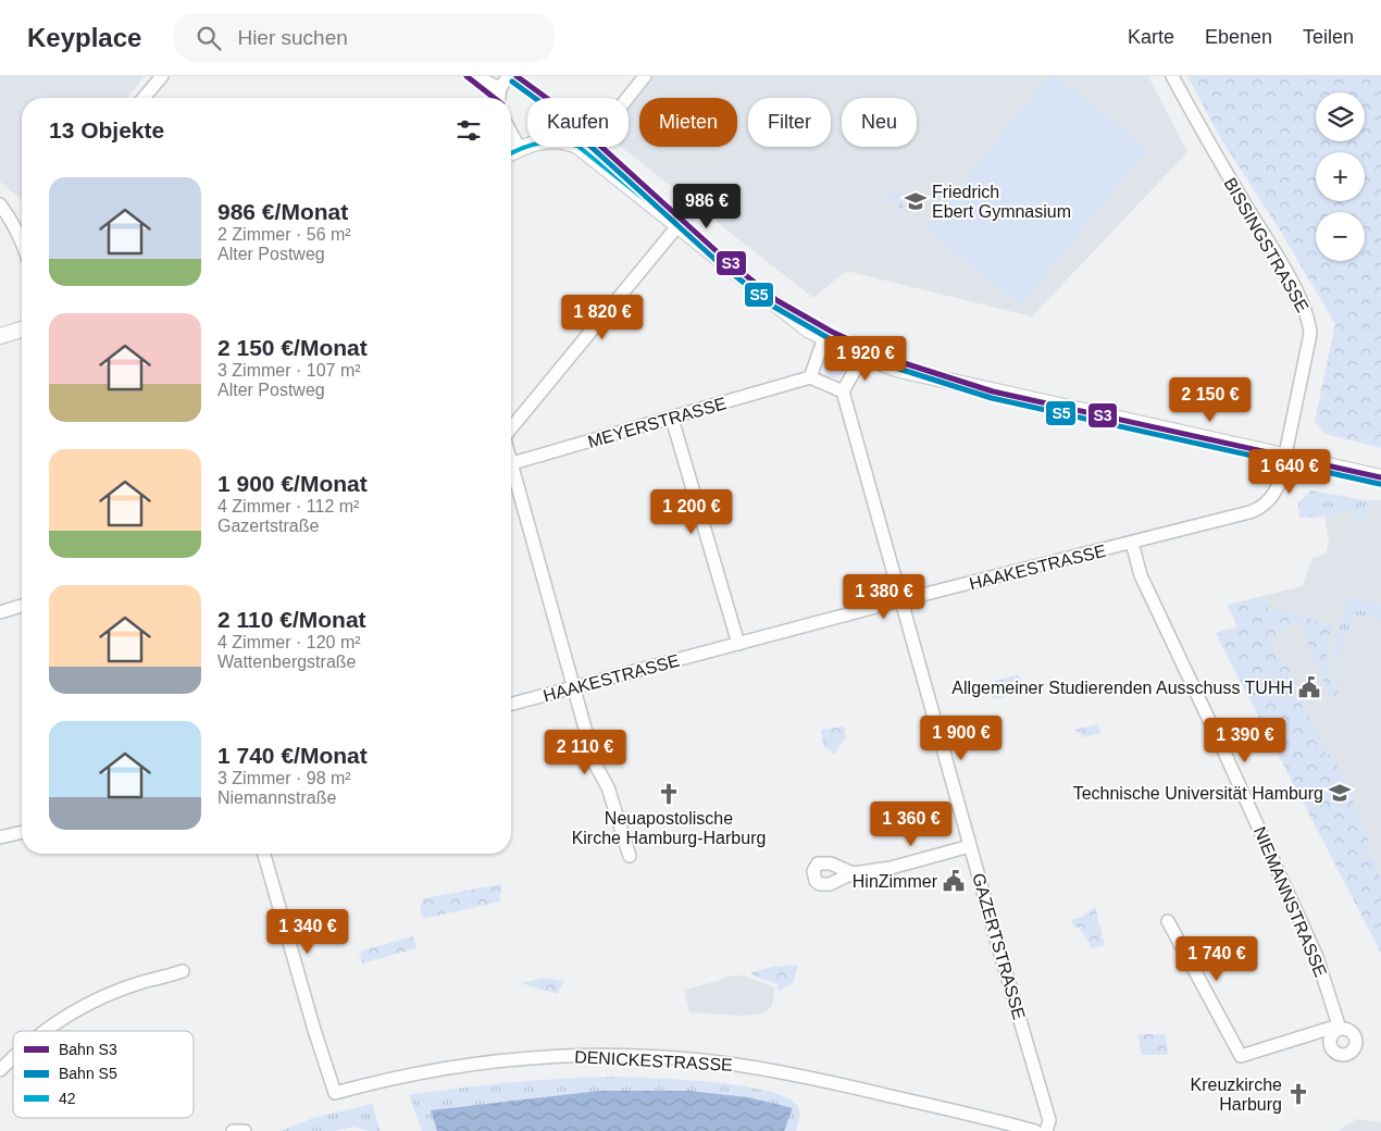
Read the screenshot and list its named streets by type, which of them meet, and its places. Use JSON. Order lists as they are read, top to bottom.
{
  "streets": {
    "street": [
      "BISSINGSTRASSE",
      "MEYERSTRASSE",
      "HAAKESTRASSE",
      "NIEMANNSTRASSE",
      "GAZERTSTRASSE",
      "DENICKESTRASSE"
    ]
  },
  "crossings": [
    ["BISSINGSTRASSE", "HAAKESTRASSE"],
    ["HAAKESTRASSE", "NIEMANNSTRASSE"],
    ["HAAKESTRASSE", "GAZERTSTRASSE"]
  ],
  "places": {
    "school or university": ["Friedrich Ebert Gymnasium", "Technische Universität Hamburg"],
    "public building": ["Allgemeiner Studierenden Ausschuss TUHH", "HinZimmer"],
    "church": ["Neuapostolische Kirche Hamburg-Harburg", "Kreuzkirche Harburg"]
  },
  "lines": ["rail line S3", "rail line S5", "transit line 42"],
  "legend": ["Bahn S3", "Bahn S5", "42"],
  "page": {
    "header": "Keyplace",
    "search": "Hier suchen",
    "nav": ["Karte", "Ebenen", "Teilen"],
    "map_buttons": ["+", "−"],
    "chip": [
      "Kaufen",
      "Mieten",
      "Filter",
      "Neu"
    ],
    "heading": "13 Objekte",
    "list": [
      {
        "name": "986 €/Monat",
        "note": "2 Zimmer · 56 m² · Alter Postweg"
      },
      {
        "name": "2 150 €/Monat",
        "note": "3 Zimmer · 107 m² · Alter Postweg"
      },
      {
        "name": "1 900 €/Monat",
        "note": "4 Zimmer · 112 m² · Gazertstraße"
      },
      {
        "name": "2 110 €/Monat",
        "note": "4 Zimmer · 120 m² · Wattenbergstraße"
      },
      {
        "name": "1 740 €/Monat",
        "note": "3 Zimmer · 98 m² · Niemannstraße"
      }
    ],
    "price": [
      "986 €",
      "1 820 €",
      "1 920 €",
      "2 150 €",
      "1 640 €",
      "1 200 €",
      "1 380 €",
      "1 900 €",
      "1 390 €",
      "2 110 €",
      "1 360 €",
      "1 340 €",
      "1 740 €"
    ]
  }
}
